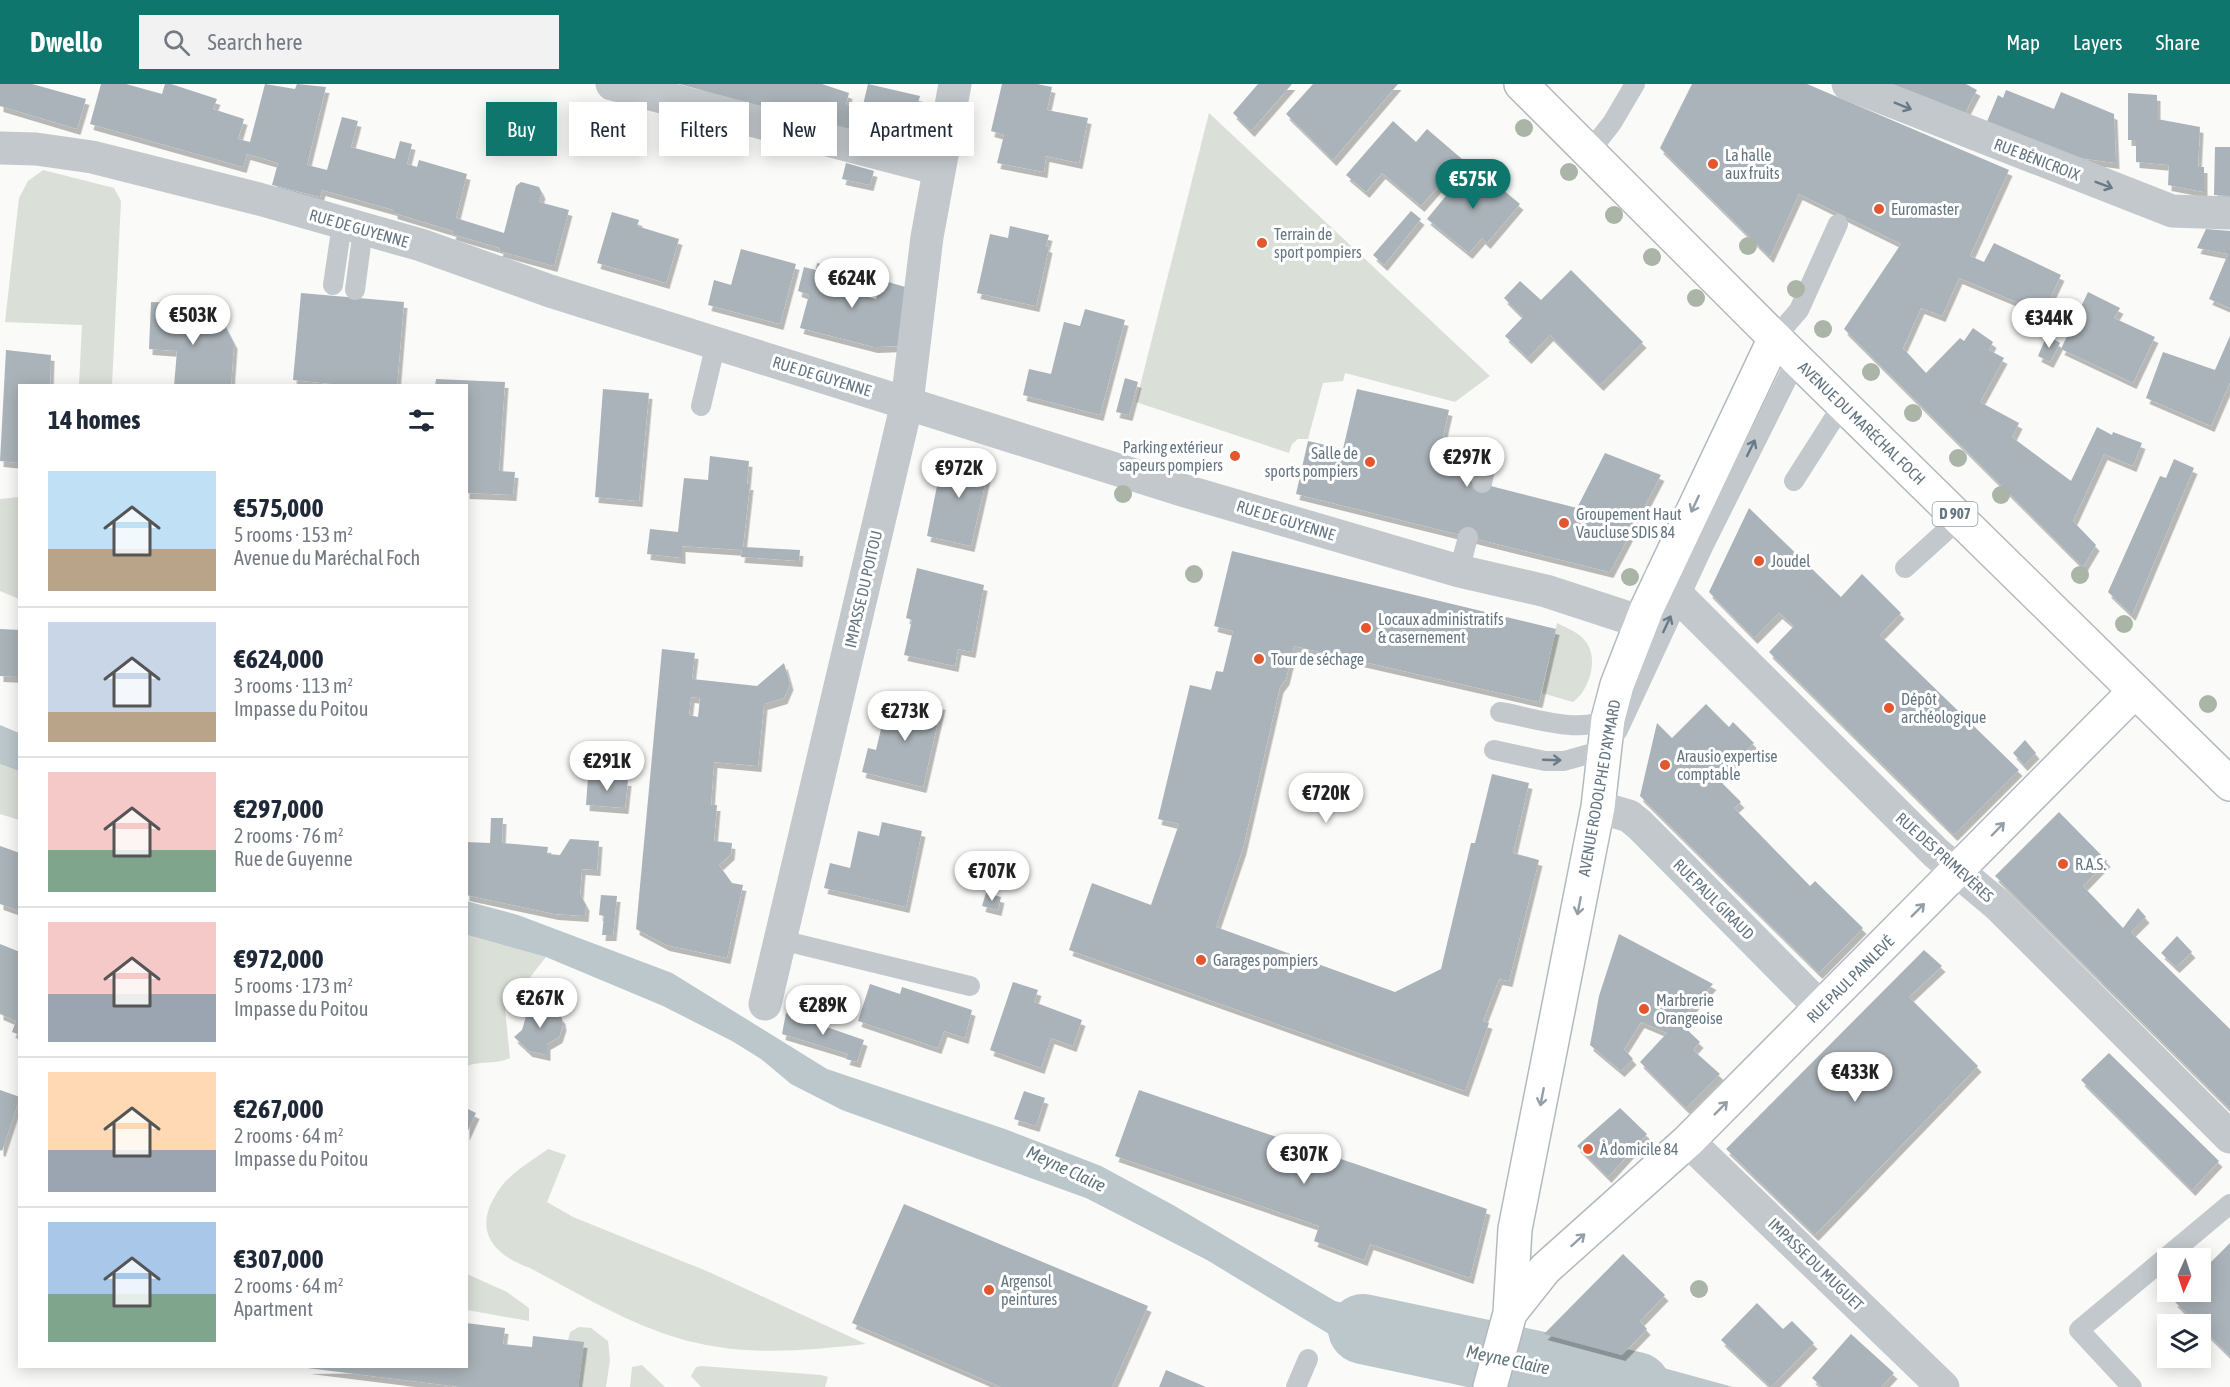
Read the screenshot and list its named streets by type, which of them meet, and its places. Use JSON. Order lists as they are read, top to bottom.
{
  "streets": {
    "street": [
      "RUE BÉNICROIX",
      "RUE DE GUYENNE",
      "AVENUE DU MARÉCHAL FOCH",
      "D 907",
      "IMPASSE DU POITOU",
      "AVENUE RODOLPHE D'AYMARD",
      "RUE DES PRIMEVÈRES",
      "RUE PAUL GIRAUD",
      "RUE PAUL PAINLEVÉ",
      "IMPASSE DU MUGUET"
    ]
  },
  "crossings": [
    ["RUE DE GUYENNE", "IMPASSE DU POITOU"],
    ["RUE DE GUYENNE", "AVENUE RODOLPHE D'AYMARD"],
    ["AVENUE DU MARÉCHAL FOCH", "AVENUE RODOLPHE D'AYMARD"],
    ["AVENUE DU MARÉCHAL FOCH", "RUE PAUL PAINLEVÉ"],
    ["AVENUE RODOLPHE D'AYMARD", "RUE DES PRIMEVÈRES"],
    ["AVENUE RODOLPHE D'AYMARD", "RUE PAUL GIRAUD"],
    ["AVENUE RODOLPHE D'AYMARD", "RUE PAUL PAINLEVÉ"],
    ["RUE DES PRIMEVÈRES", "RUE PAUL PAINLEVÉ"],
    ["RUE PAUL GIRAUD", "RUE PAUL PAINLEVÉ"],
    ["RUE PAUL PAINLEVÉ", "IMPASSE DU MUGUET"]
  ],
  "one_way": ["RUE BÉNICROIX", "AVENUE RODOLPHE D'AYMARD", "RUE PAUL PAINLEVÉ"],
  "water": ["Meyne Claire"],
  "places": [
    "La halle aux fruits",
    "Euromaster",
    "Terrain de sport pompiers",
    "Parking extérieur sapeurs pompiers",
    "Salle de sports pompiers",
    "Groupement Haut Vaucluse SDIS 84",
    "Joudel",
    "Locaux administratifs & casernement",
    "Tour de séchage",
    "Dépôt archéologique",
    "Arausio expertise comptable",
    "R.A.S.",
    "Garages pompiers",
    "Marbrerie Orangeoise",
    "À domicile 84",
    "Argensol peintures"
  ],
  "north": "bottom",
  "page": {
    "header": "Dwello",
    "search": "Search here",
    "nav": ["Map", "Layers", "Share"],
    "chip": [
      "Buy",
      "Rent",
      "Filters",
      "New",
      "Apartment"
    ],
    "price": [
      "€575K",
      "€624K",
      "€503K",
      "€344K",
      "€297K",
      "€972K",
      "€273K",
      "€291K",
      "€720K",
      "€707K",
      "€267K",
      "€289K",
      "€433K",
      "€307K"
    ],
    "heading": "14 homes",
    "list": [
      {
        "name": "€575,000",
        "note": "5 rooms · 153 m² · Avenue du Maréchal Foch"
      },
      {
        "name": "€624,000",
        "note": "3 rooms · 113 m² · Impasse du Poitou"
      },
      {
        "name": "€297,000",
        "note": "2 rooms · 76 m² · Rue de Guyenne"
      },
      {
        "name": "€972,000",
        "note": "5 rooms · 173 m² · Impasse du Poitou"
      },
      {
        "name": "€267,000",
        "note": "2 rooms · 64 m² · Impasse du Poitou"
      },
      {
        "name": "€307,000",
        "note": "2 rooms · 64 m² · Apartment"
      }
    ]
  }
}
